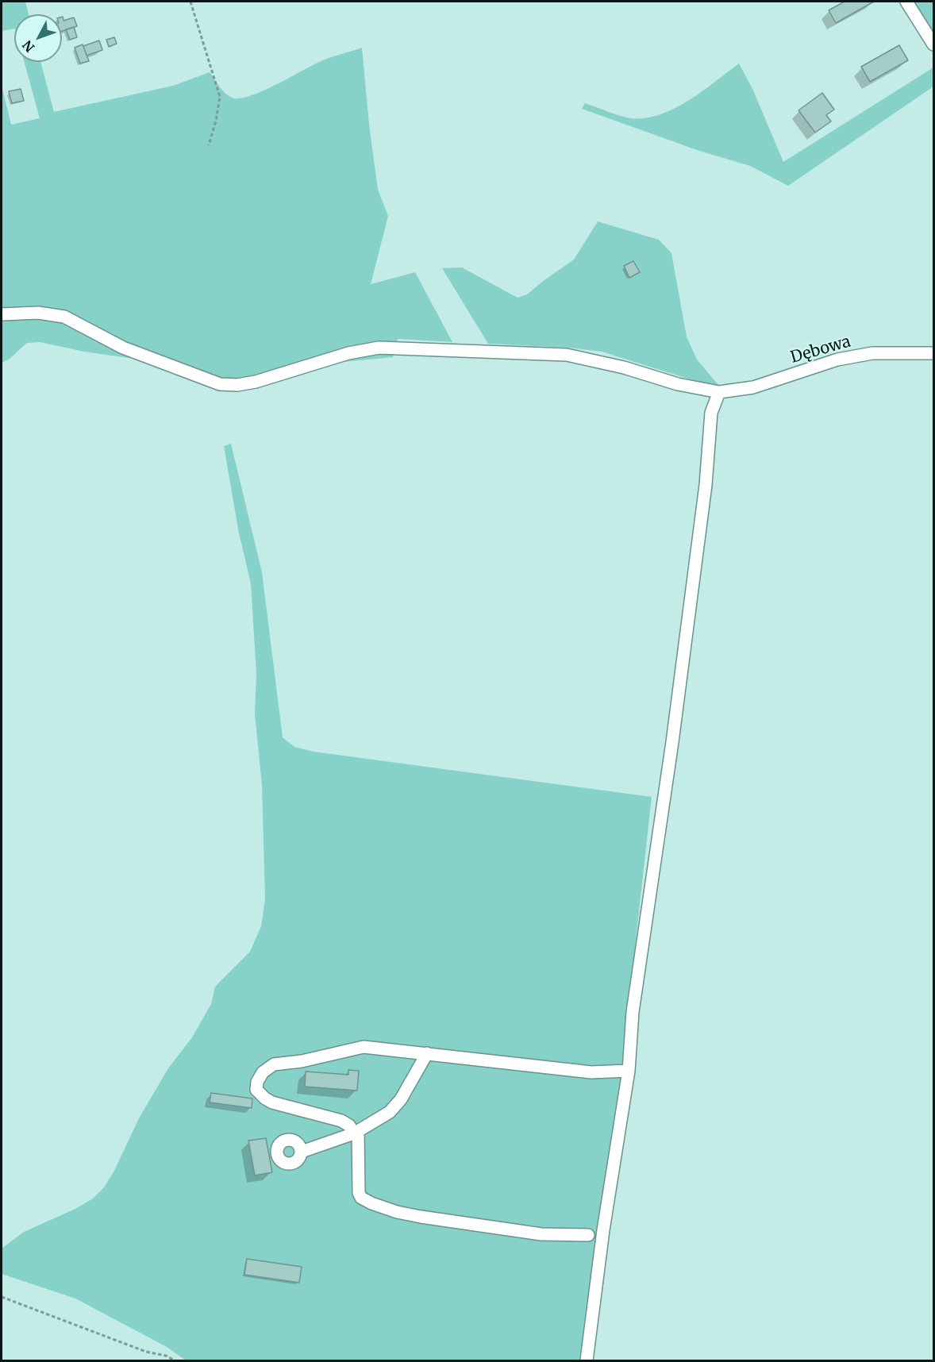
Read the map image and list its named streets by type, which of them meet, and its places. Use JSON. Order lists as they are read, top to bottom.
{
  "streets": {
    "street": ["Dębowa"]
  },
  "north": "bottom left"
}
